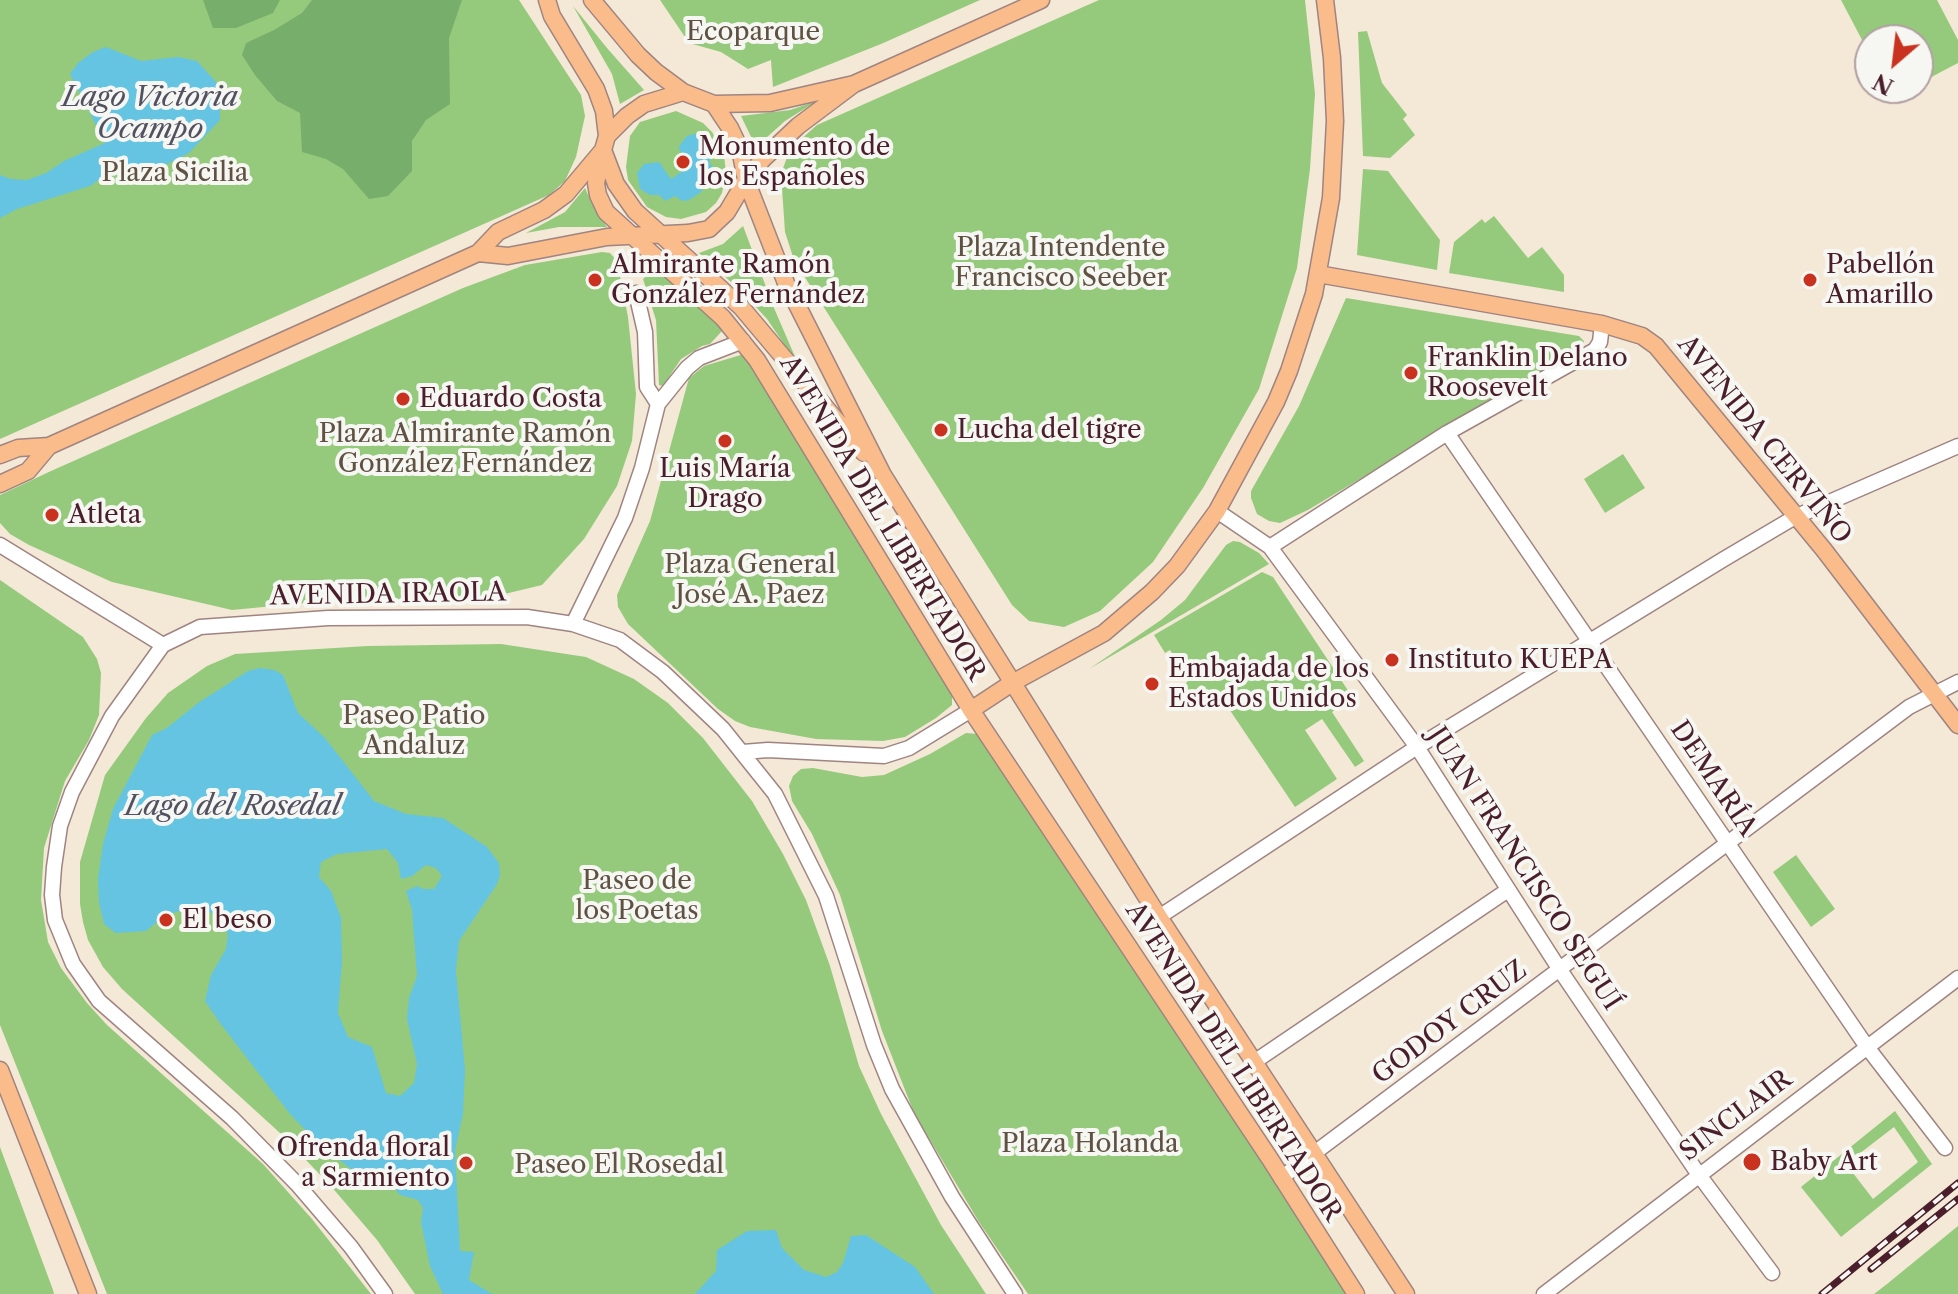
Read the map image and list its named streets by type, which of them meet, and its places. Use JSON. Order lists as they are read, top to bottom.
{
  "streets": {
    "main road": ["AVENIDA CERVIÑO", "AVENIDA DEL LIBERTADOR"],
    "street": [
      "AVENIDA IRAOLA",
      "DEMARÍA",
      "JUAN FRANCISCO SEGUÍ",
      "GODOY CRUZ",
      "SINCLAIR"
    ]
  },
  "crossings": [
    ["AVENIDA CERVIÑO", "GODOY CRUZ"],
    ["AVENIDA DEL LIBERTADOR", "GODOY CRUZ"],
    ["DEMARÍA", "GODOY CRUZ"],
    ["DEMARÍA", "SINCLAIR"],
    ["JUAN FRANCISCO SEGUÍ", "GODOY CRUZ"],
    ["JUAN FRANCISCO SEGUÍ", "SINCLAIR"]
  ],
  "water": ["Lago Victoria Ocampo", "Lago del Rosedal"],
  "parks": [
    "Ecoparque",
    "Plaza Sicilia",
    "Plaza Intendente Francisco Seeber",
    "Plaza Almirante Ramón González Fernández",
    "Plaza General José A. Paez",
    "Paseo Patio Andaluz",
    "Paseo de los Poetas",
    "Plaza Holanda",
    "Paseo El Rosedal"
  ],
  "places": [
    "Monumento de los Españoles",
    "Almirante Ramón González Fernández",
    "Pabellón Amarillo",
    "Franklin Delano Roosevelt",
    "Eduardo Costa",
    "Lucha del tigre",
    "Luis María Drago",
    "Atleta",
    "Instituto KUEPA",
    "Embajada de los Estados Unidos",
    "El beso",
    "Baby Art",
    "Ofrenda floral a Sarmiento"
  ],
  "north": "bottom left"
}
